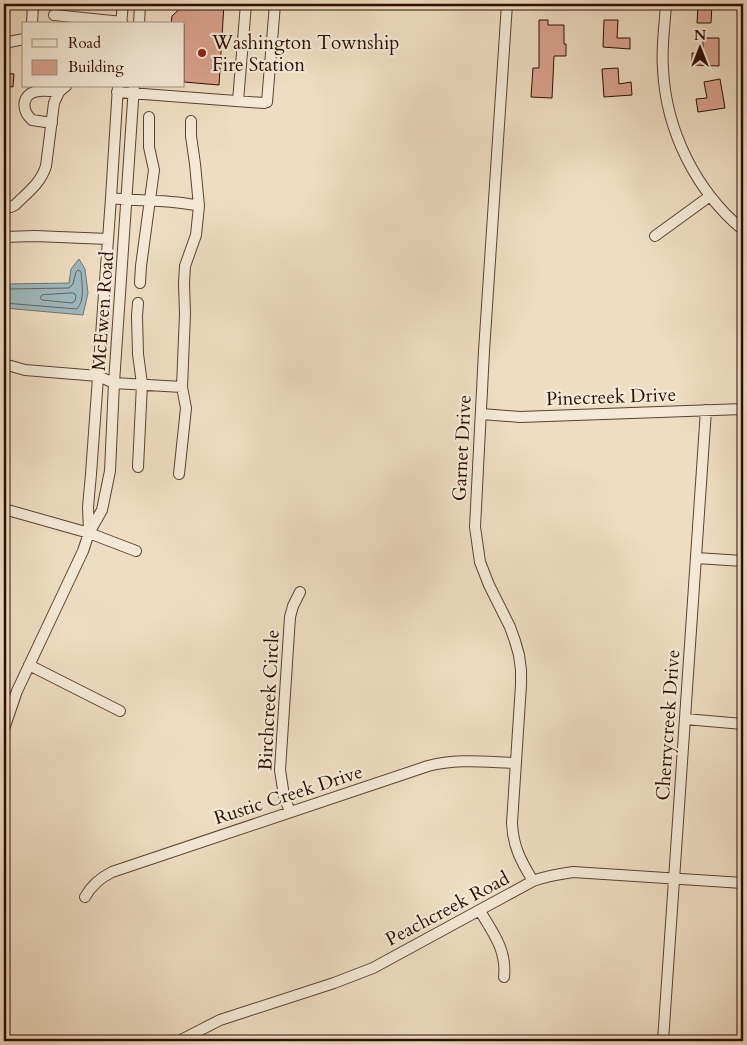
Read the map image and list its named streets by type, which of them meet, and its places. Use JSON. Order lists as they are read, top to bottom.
{
  "streets": {
    "street": [
      "McEwen Road",
      "Pinecreek Drive",
      "Garnet Drive",
      "Birchcreek Circle",
      "Cherrycreek Drive",
      "Rustic Creek Drive",
      "Peachcreek Road"
    ]
  },
  "crossings": [
    ["Pinecreek Drive", "Garnet Drive"],
    ["Pinecreek Drive", "Cherrycreek Drive"],
    ["Garnet Drive", "Rustic Creek Drive"],
    ["Garnet Drive", "Peachcreek Road"],
    ["Birchcreek Circle", "Rustic Creek Drive"],
    ["Cherrycreek Drive", "Peachcreek Road"]
  ],
  "places": ["Washington Township Fire Station"],
  "legend": ["Road", "Building"],
  "north": "top"
}
